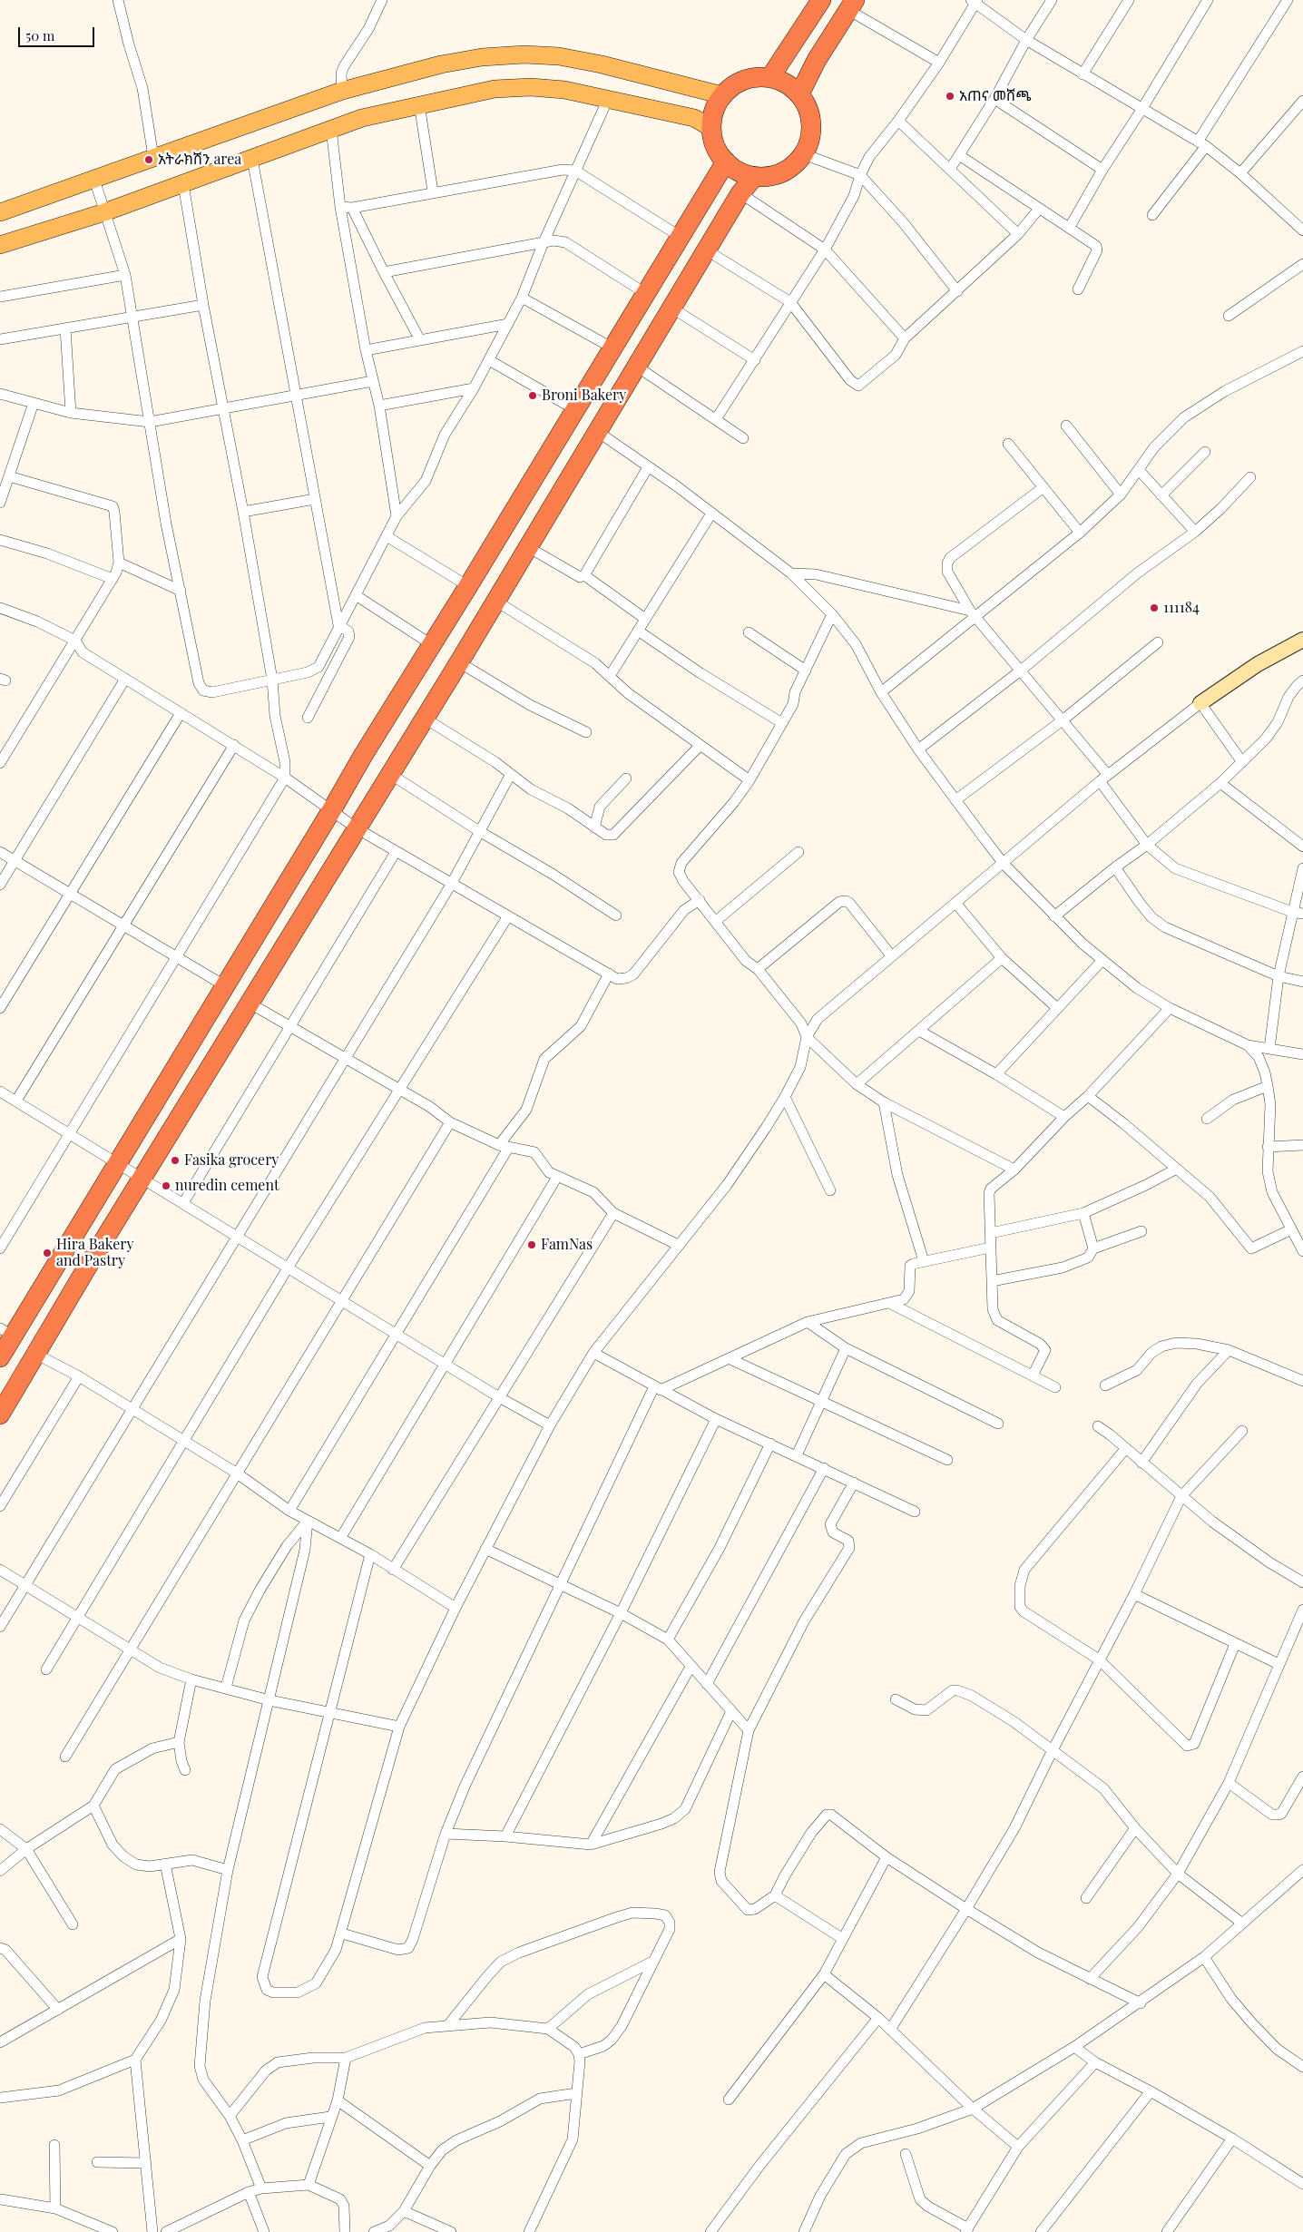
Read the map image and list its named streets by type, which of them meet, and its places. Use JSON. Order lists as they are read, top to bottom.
{
  "places": [
    "አጠና መሸጫ",
    "አትራክሽን area",
    "Broni Bakery",
    "111184",
    "Fasika grocery",
    "nuredin cement",
    "FamNas",
    "Hira Bakery and Pastry"
  ],
  "scale_bar": "50 m"
}
